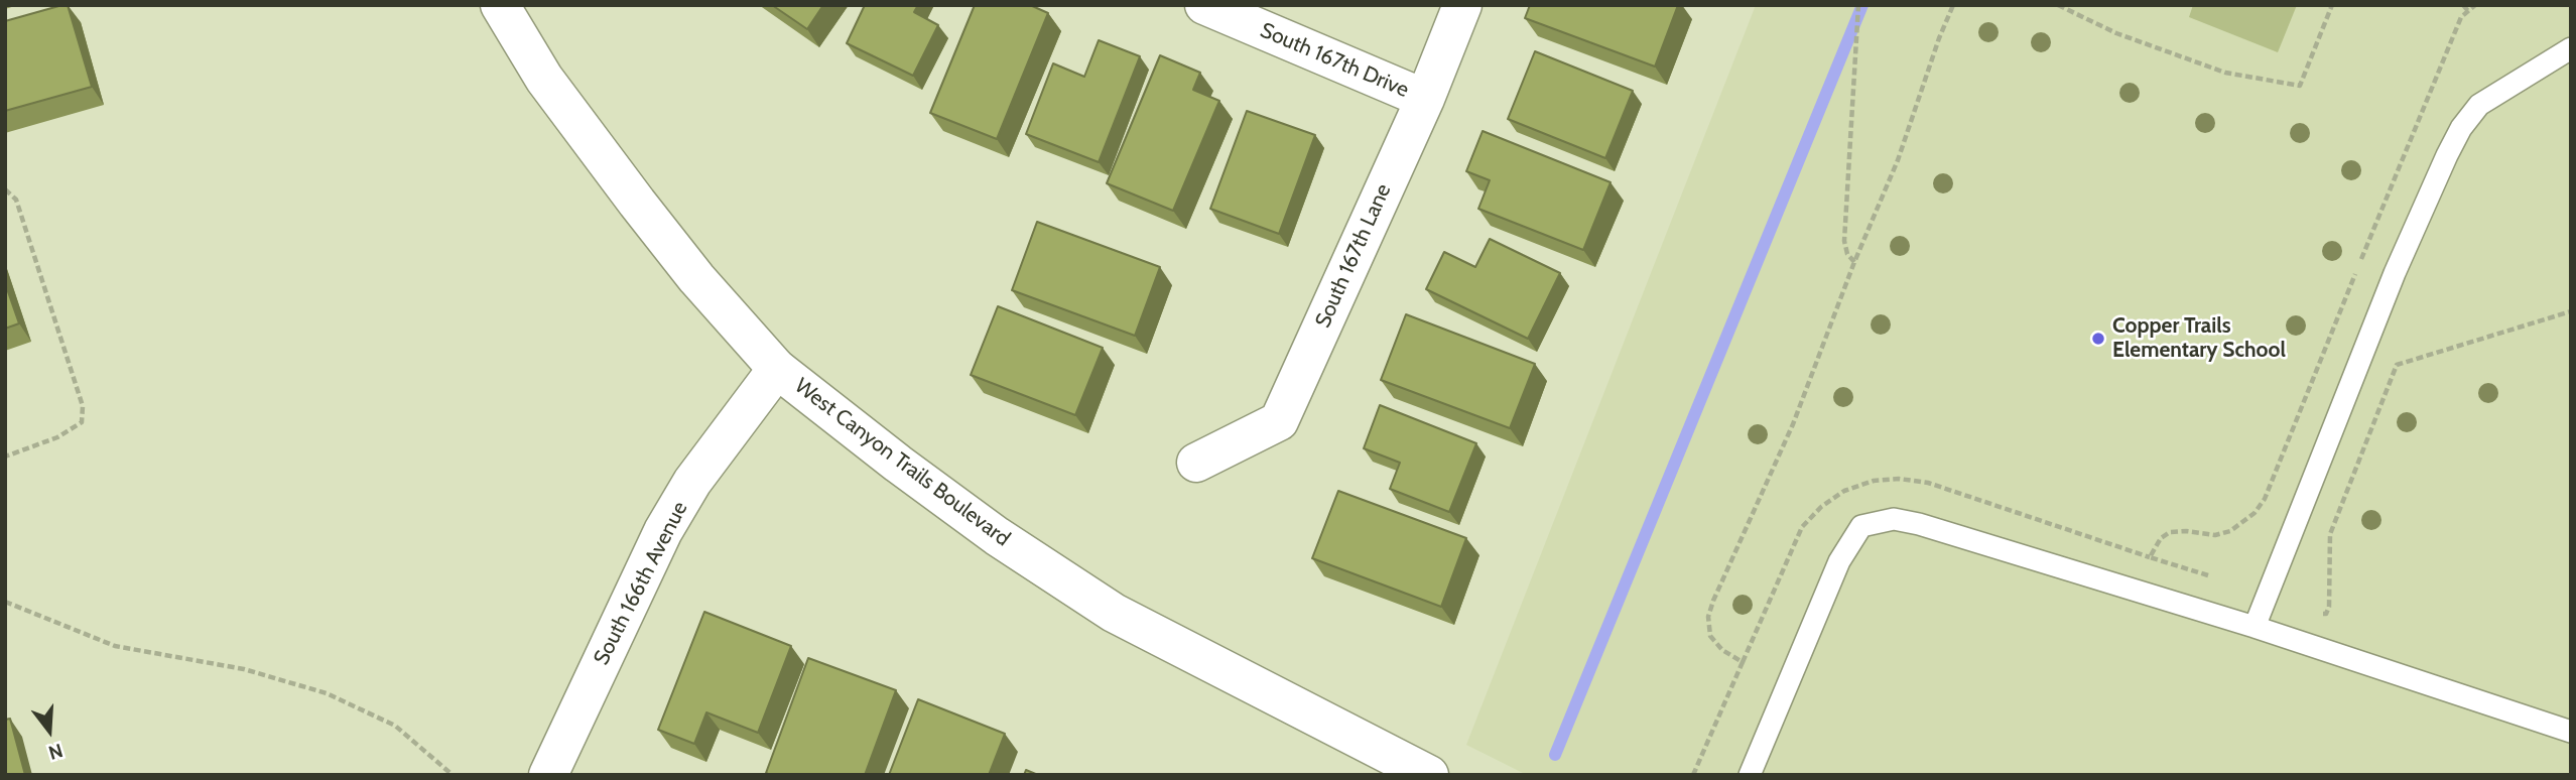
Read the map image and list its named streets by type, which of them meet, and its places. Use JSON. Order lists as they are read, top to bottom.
{
  "streets": {
    "street": [
      "South 167th Drive",
      "South 167th Lane",
      "West Canyon Trails Boulevard",
      "South 166th Avenue"
    ]
  },
  "crossings": [
    ["South 167th Drive", "South 167th Lane"],
    ["West Canyon Trails Boulevard", "South 166th Avenue"]
  ],
  "places": ["Copper Trails Elementary School"],
  "north": "bottom"
}
